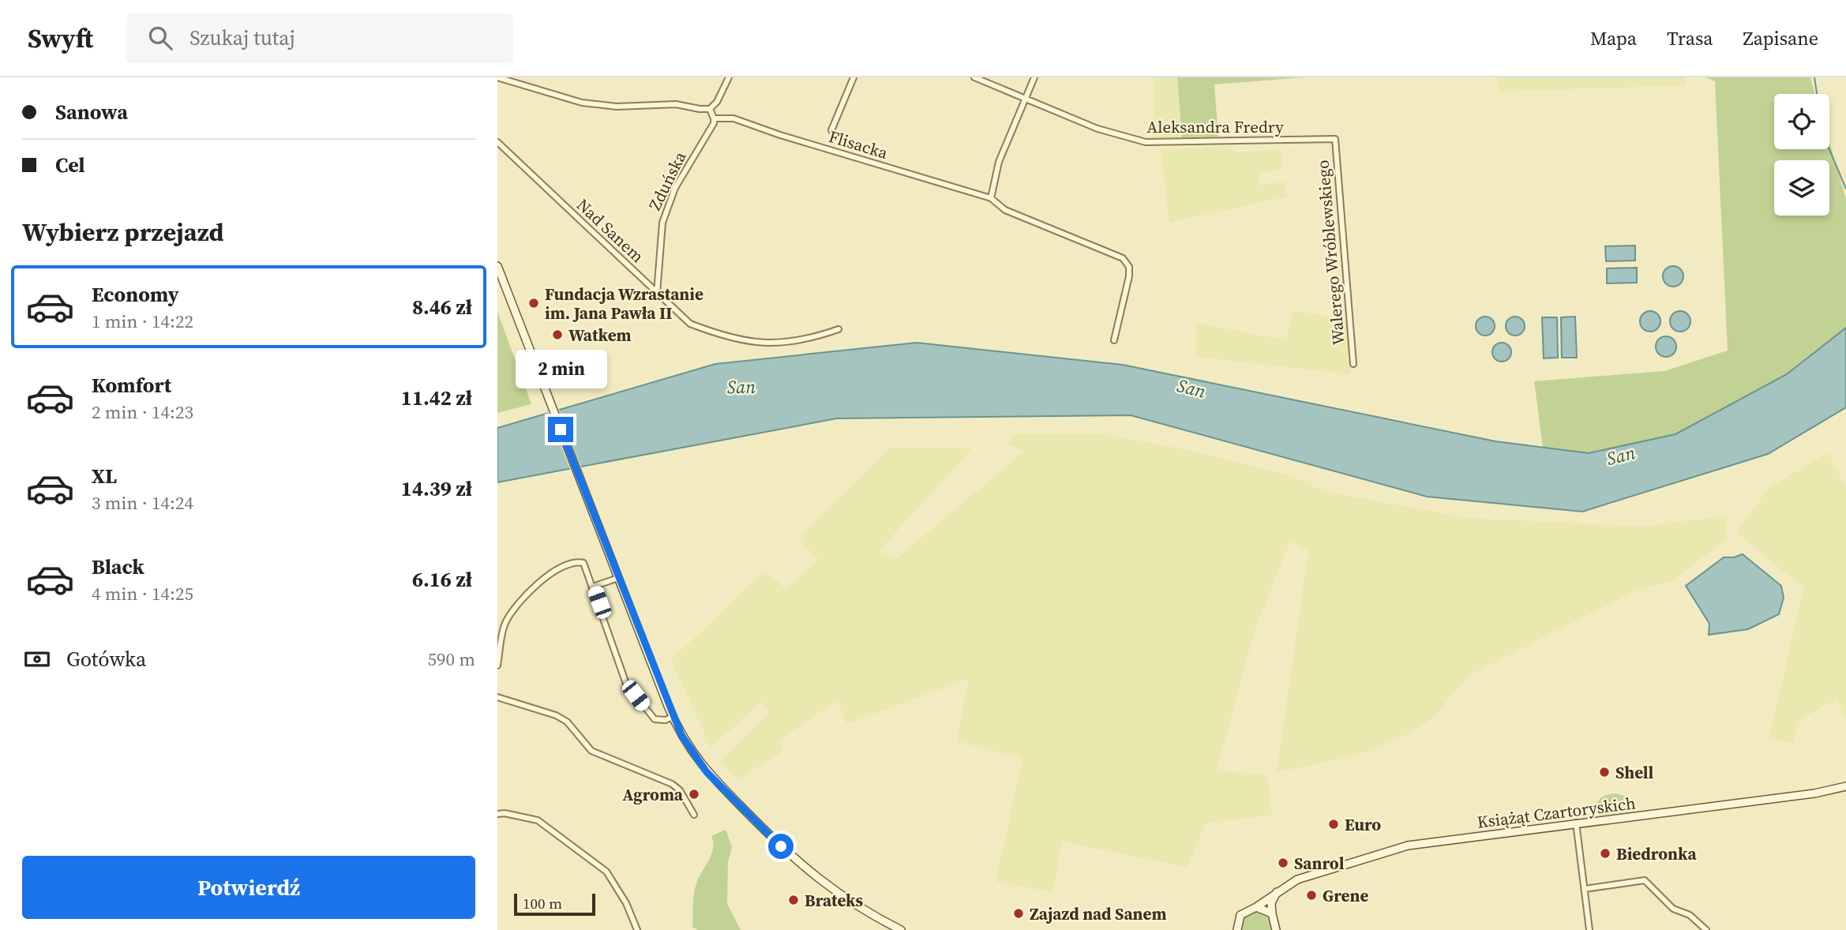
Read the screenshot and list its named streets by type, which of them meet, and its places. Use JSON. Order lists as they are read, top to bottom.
{
  "streets": {
    "main road": ["Książąt Czartoryskich"],
    "street": [
      "Aleksandra Fredry",
      "Flisacka",
      "Zduńska",
      "Nad Sanem",
      "Walerego Wróblewskiego"
    ]
  },
  "crossings": [
    ["Aleksandra Fredry", "Walerego Wróblewskiego"],
    ["Flisacka", "Zduńska"],
    ["Zduńska", "Nad Sanem"]
  ],
  "water": ["San"],
  "places": [
    "Fundacja Wzrastanie im. Jana Pawła II",
    "Watkem",
    "Shell",
    "Agroma",
    "Euro",
    "Biedronka",
    "Sanrol",
    "Grene",
    "Brateks",
    "Zajazd nad Sanem"
  ],
  "scale_bar": "100 m",
  "page": {
    "header": "Swyft",
    "search": "Szukaj tutaj",
    "nav": ["Mapa", "Trasa", "Zapisane"],
    "banner": ["Sanowa", "Cel"],
    "heading": "Wybierz przejazd",
    "list": [
      {
        "name": "Economy",
        "note": "1 min · 14:22",
        "value": "8.46 zł"
      },
      {
        "name": "Komfort",
        "note": "2 min · 14:23",
        "value": "11.42 zł"
      },
      {
        "name": "XL",
        "note": "3 min · 14:24",
        "value": "14.39 zł"
      },
      {
        "name": "Black",
        "note": "4 min · 14:25",
        "value": "6.16 zł"
      }
    ],
    "bubble": "2 min",
    "pay": ["Gotówka", "590 m"],
    "buttons": "Potwierdź",
    "scale": "100 m"
  }
}
